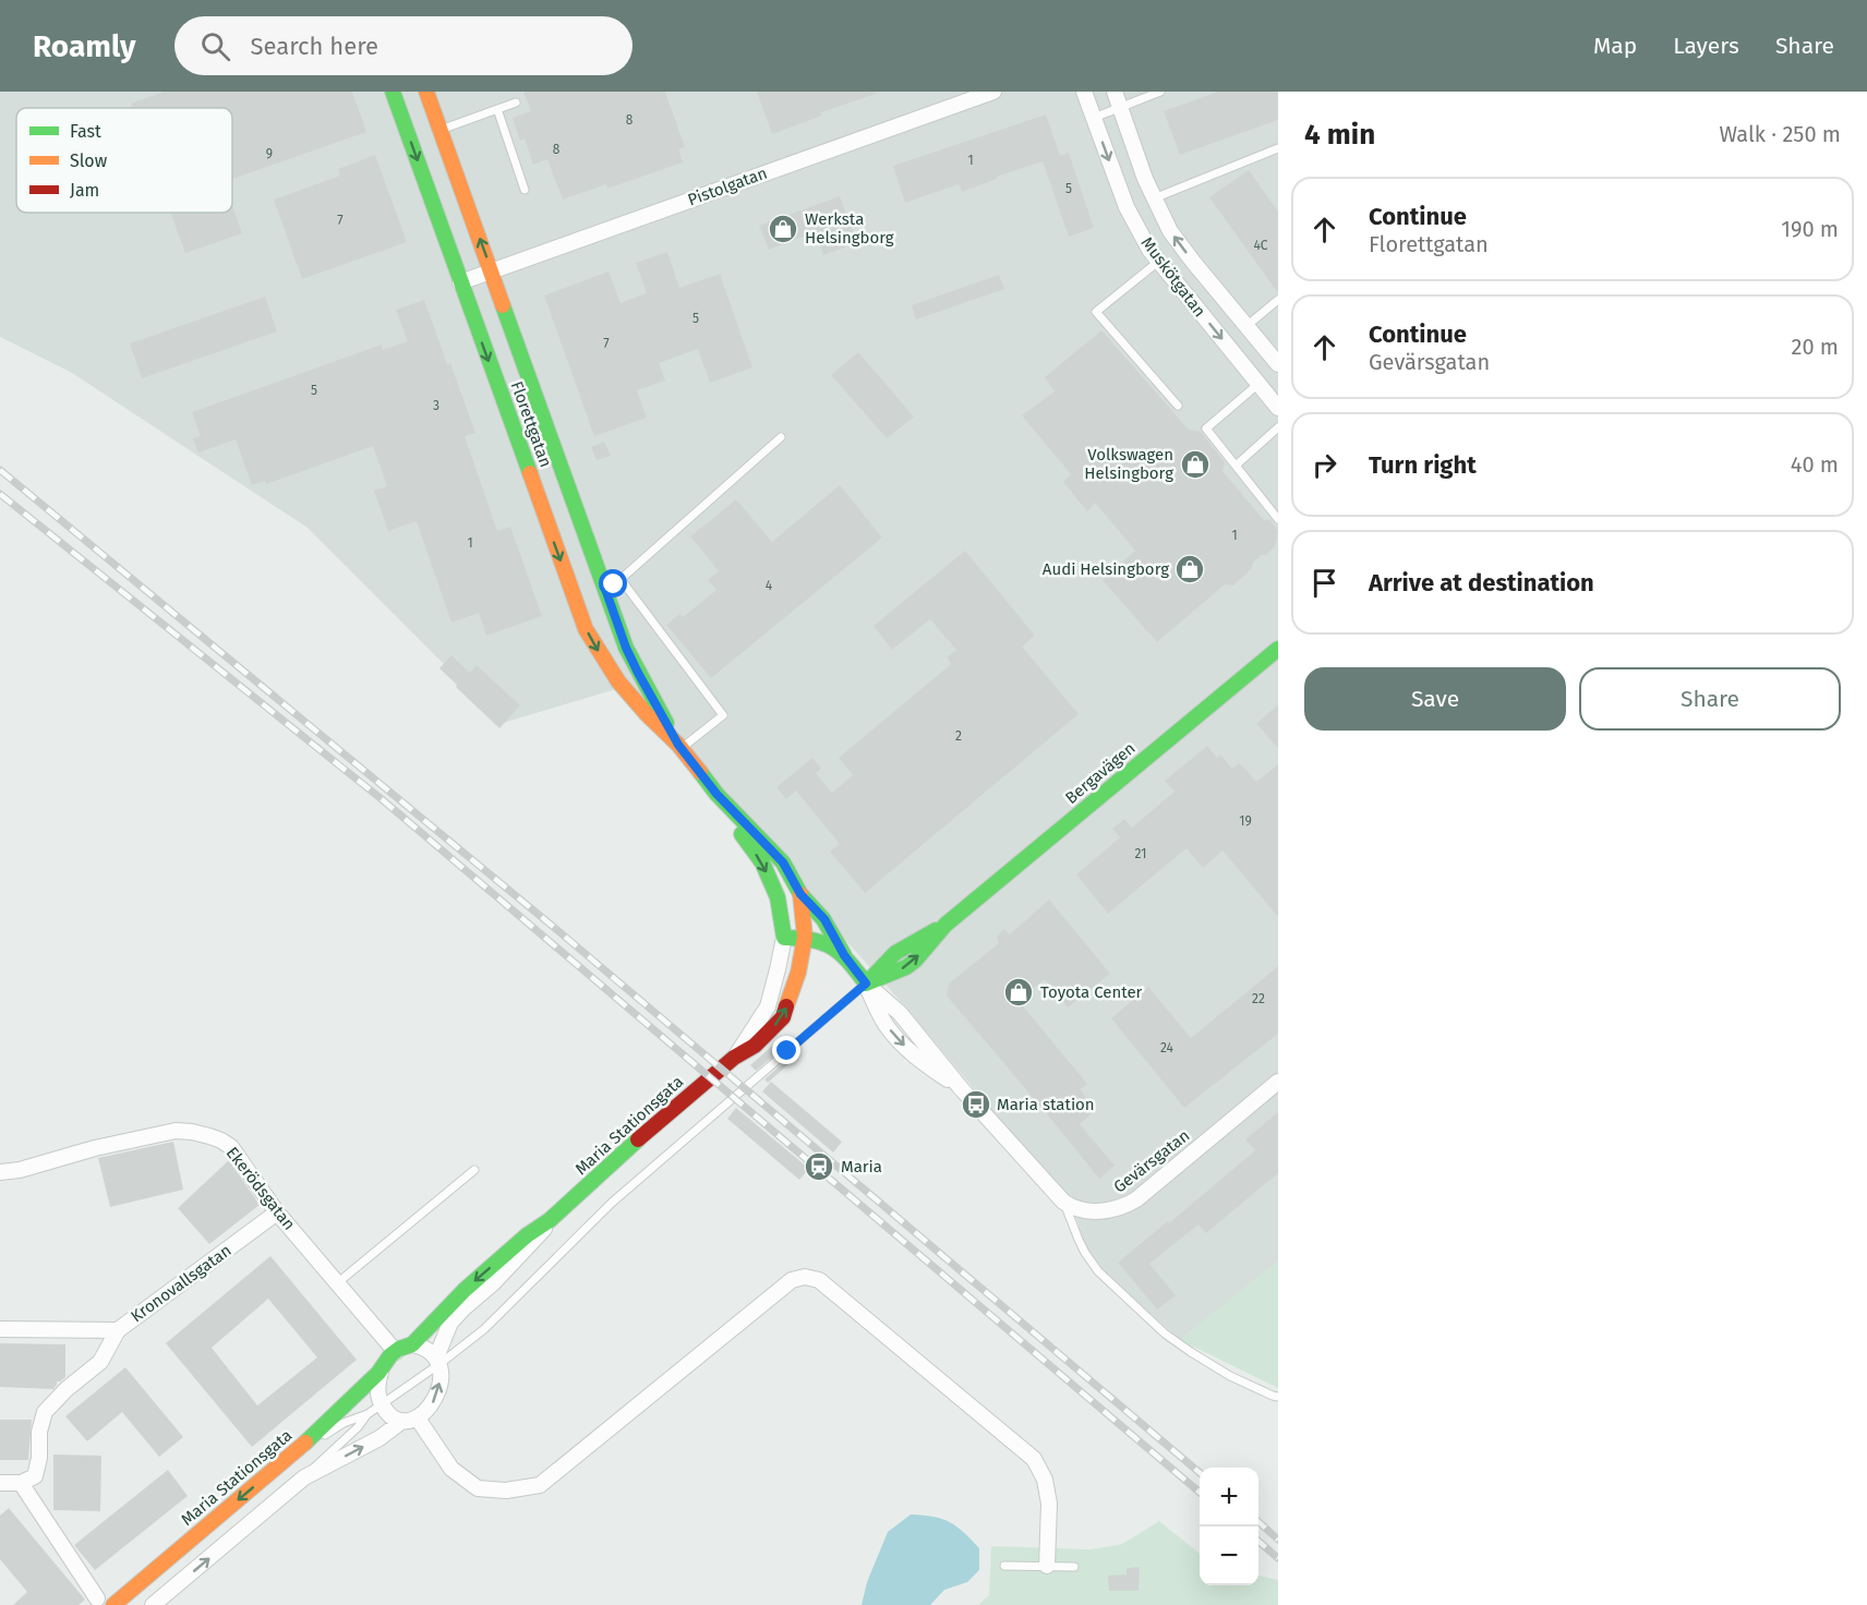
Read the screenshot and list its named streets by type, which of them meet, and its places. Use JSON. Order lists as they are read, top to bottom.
{
  "streets": {
    "street": [
      "Pistolgatan",
      "Muskötgatan",
      "Florettgatan",
      "Bergavägen",
      "Maria Stationsgata",
      "Gevärsgatan",
      "Ekerödsgatan",
      "Kronovallsgatan"
    ]
  },
  "crossings": [
    ["Pistolgatan", "Florettgatan"],
    ["Florettgatan", "Maria Stationsgata"],
    ["Maria Stationsgata", "Ekerödsgatan"],
    ["Ekerödsgatan", "Kronovallsgatan"]
  ],
  "places": {
    "shop": [
      "Werksta Helsingborg",
      "Volkswagen Helsingborg",
      "Audi Helsingborg",
      "Toyota Center"
    ],
    "bus stop": ["Maria station"],
    "station": ["Maria"]
  },
  "house_numbers": [
    "8",
    "8",
    "9",
    "1",
    "5",
    "7",
    "4C",
    "5",
    "7",
    "5",
    "3",
    "1",
    "1",
    "4",
    "2",
    "19",
    "21",
    "22",
    "24"
  ],
  "legend": ["Fast", "Slow", "Jam"],
  "page": {
    "header": "Roamly",
    "search": "Search here",
    "nav": ["Map", "Layers", "Share"],
    "heading": ["4 min", "Walk · 250 m"],
    "list": [
      ["Continue", "Florettgatan", "190 m"],
      ["Continue", "Gevärsgatan", "20 m"],
      ["Turn right", "40 m"],
      "Arrive at destination"
    ],
    "buttons": ["Save", "Share"],
    "map_buttons": ["+", "−"]
  }
}
